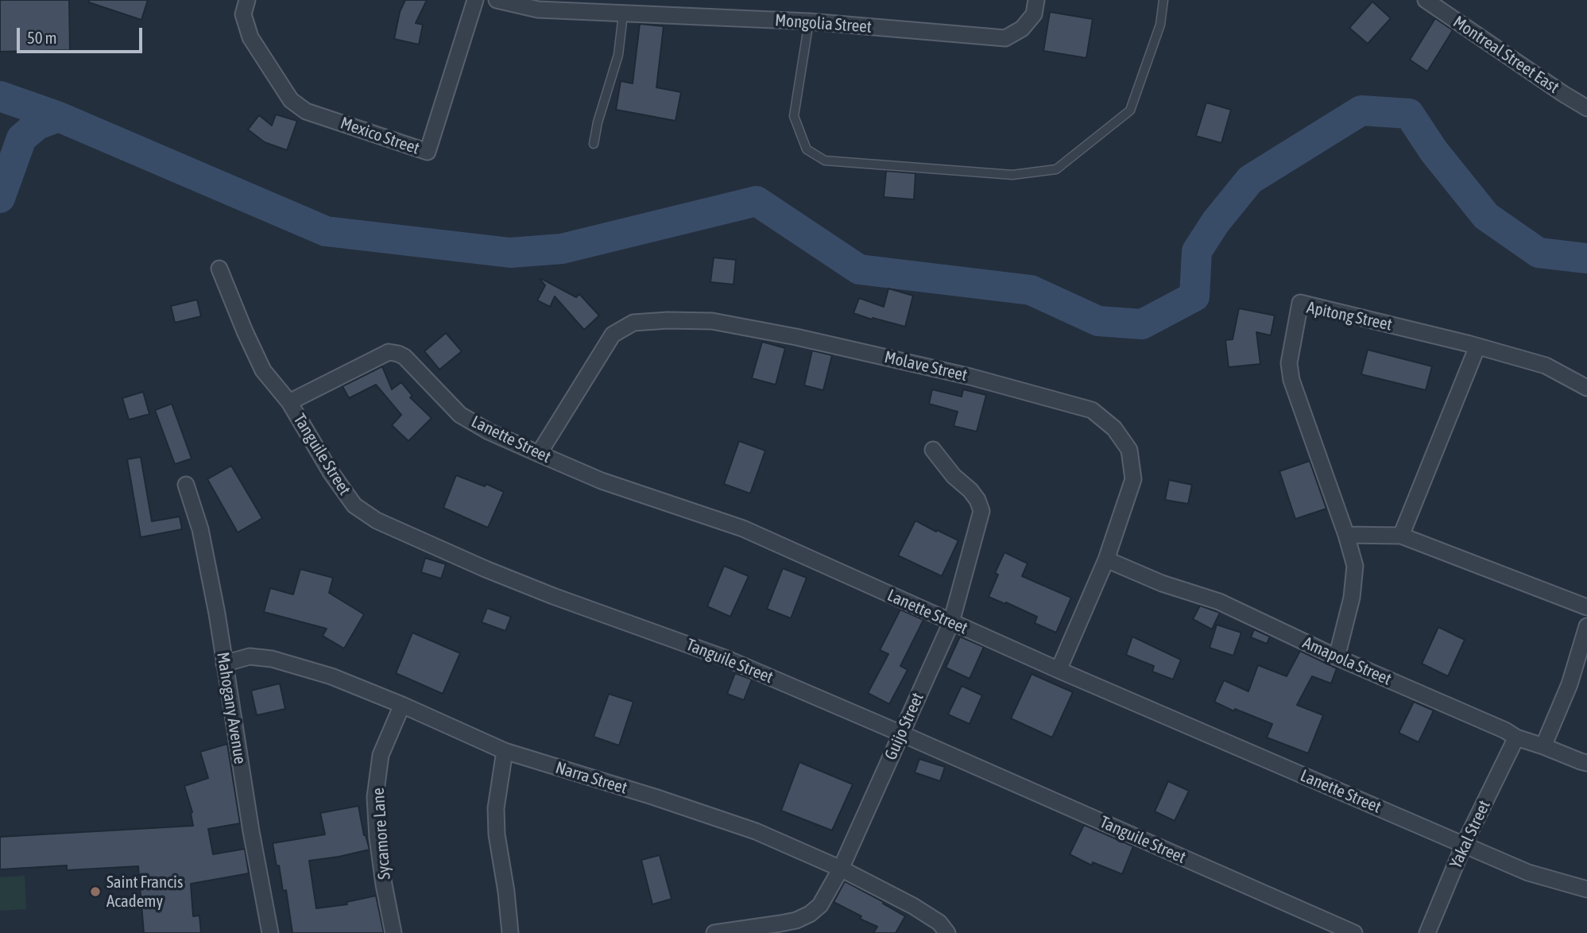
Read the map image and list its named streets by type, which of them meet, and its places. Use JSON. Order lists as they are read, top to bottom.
{
  "streets": {
    "street": [
      "Mongolia Street",
      "Montreal Street East",
      "Mexico Street",
      "Apitong Street",
      "Molave Street",
      "Lanette Street",
      "Tanguile Street",
      "Amapola Street",
      "Mahogany Avenue",
      "Guijo Street",
      "Narra Street",
      "Sycamore Lane",
      "Yakal Street"
    ]
  },
  "crossings": [
    ["Apitong Street", "Amapola Street"],
    ["Molave Street", "Lanette Street"],
    ["Molave Street", "Amapola Street"],
    ["Lanette Street", "Tanguile Street"],
    ["Lanette Street", "Guijo Street"],
    ["Lanette Street", "Yakal Street"],
    ["Tanguile Street", "Guijo Street"],
    ["Amapola Street", "Yakal Street"],
    ["Mahogany Avenue", "Narra Street"],
    ["Guijo Street", "Narra Street"],
    ["Narra Street", "Sycamore Lane"]
  ],
  "places": ["Saint Francis Academy"],
  "scale_bar": "50 m"
}
